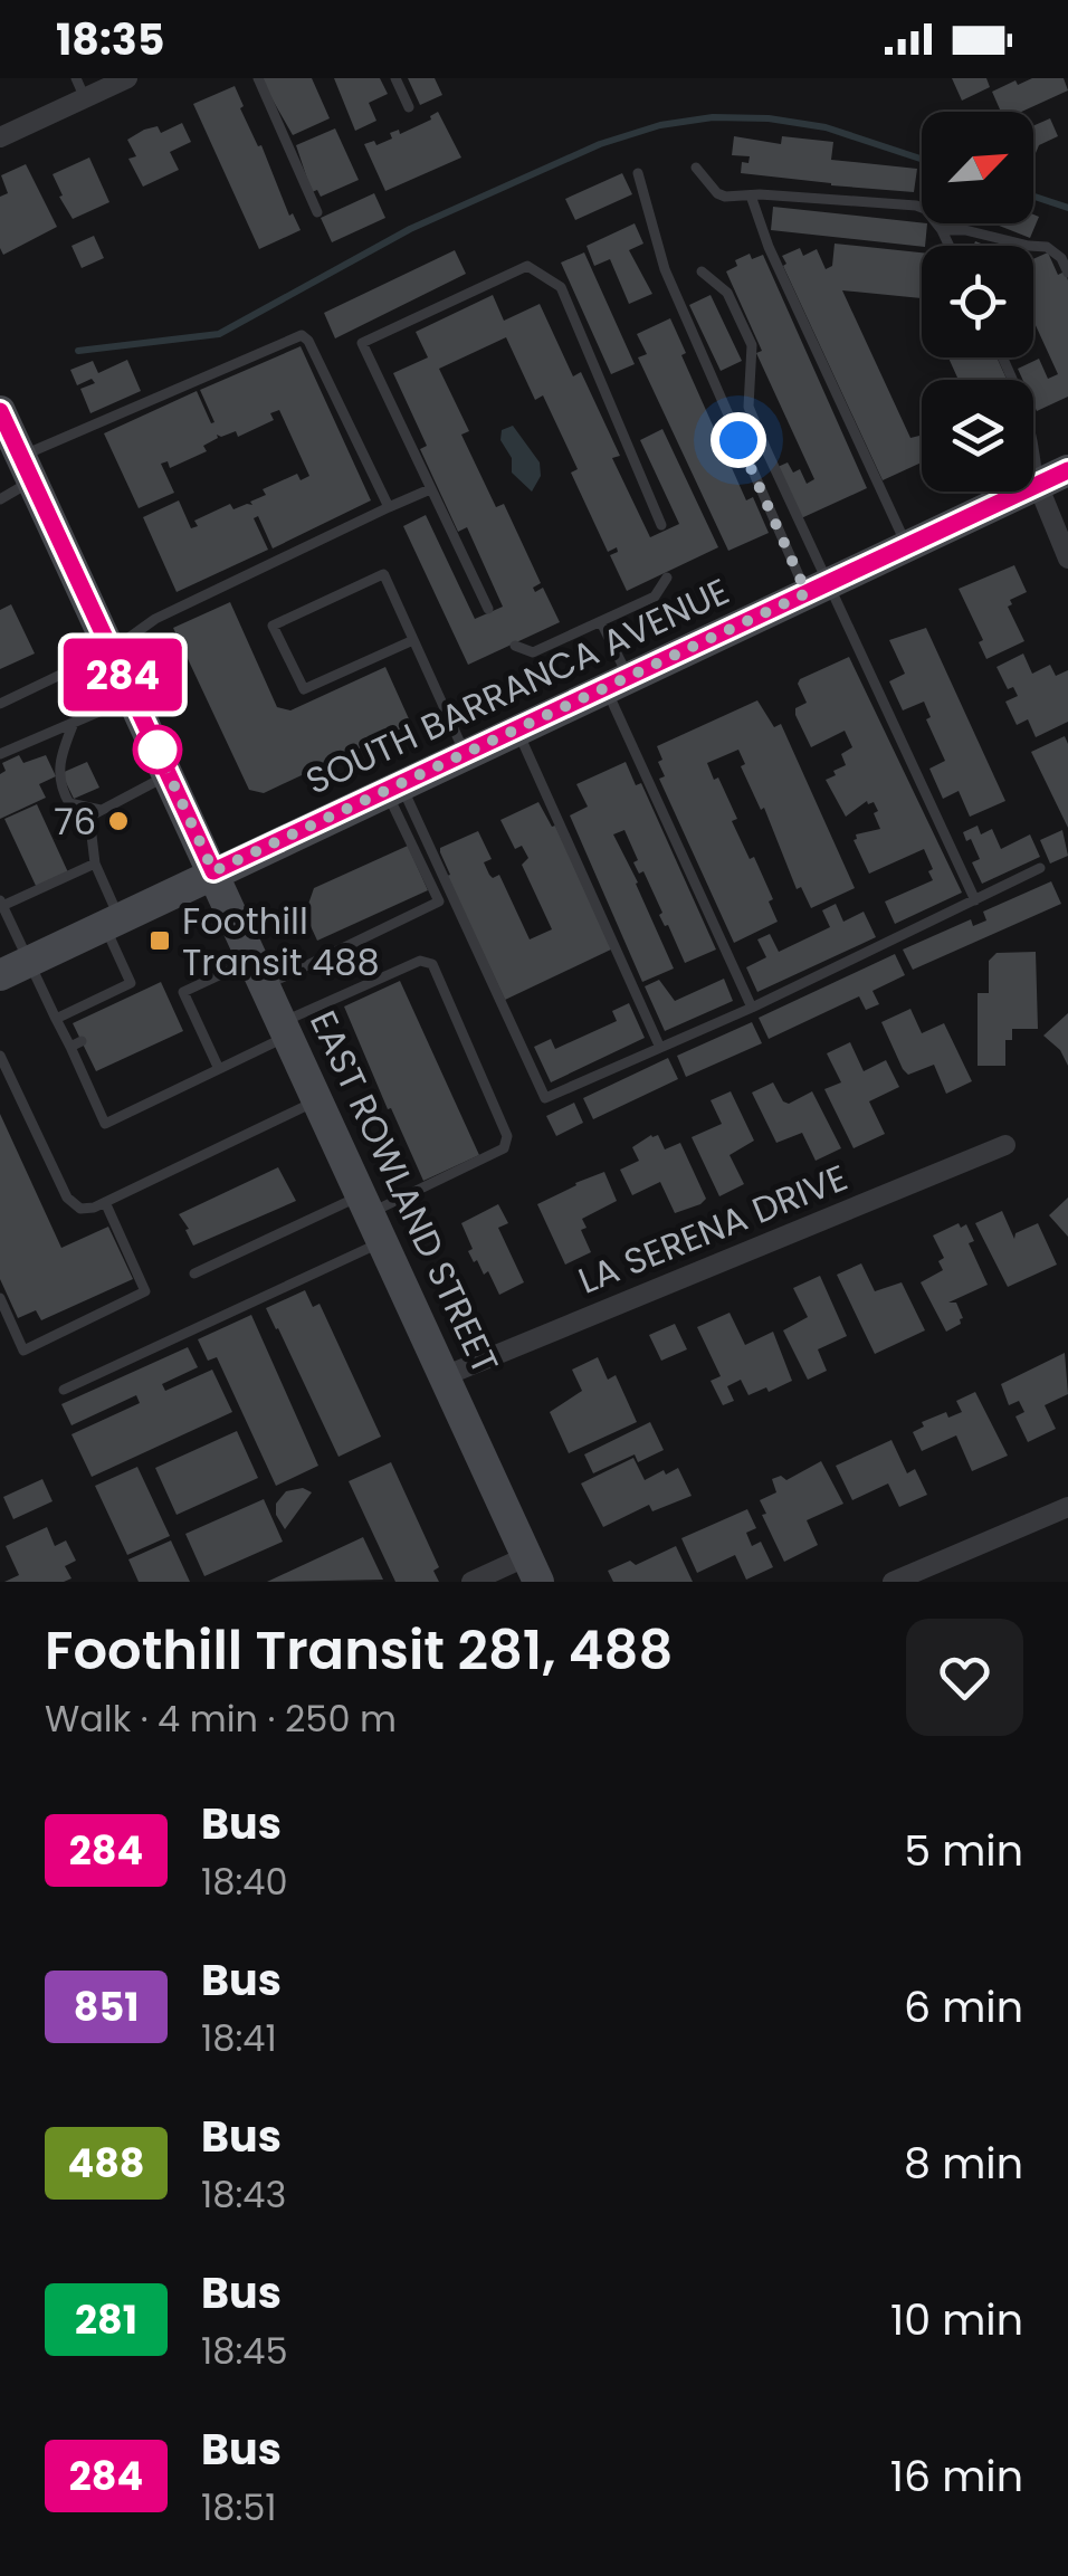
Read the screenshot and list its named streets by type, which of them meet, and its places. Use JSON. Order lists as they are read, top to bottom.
{
  "streets": {
    "main road": ["SOUTH BARRANCA AVENUE", "EAST ROWLAND STREET"],
    "street": ["LA SERENA DRIVE"]
  },
  "crossings": [
    ["SOUTH BARRANCA AVENUE", "EAST ROWLAND STREET"],
    ["EAST ROWLAND STREET", "LA SERENA DRIVE"]
  ],
  "places": {
    "other": ["76"],
    "transit": ["Foothill Transit 488"]
  },
  "lines": ["bus line 284"],
  "north": "top right",
  "page": {
    "status": "18:35",
    "on_map": "284",
    "heading": ["Foothill Transit 281, 488", "Walk · 4 min · 250 m"],
    "list": [
      {
        "mark": "284",
        "name": "Bus",
        "note": "18:40",
        "value": "5 min"
      },
      {
        "mark": "851",
        "name": "Bus",
        "note": "18:41",
        "value": "6 min"
      },
      {
        "mark": "488",
        "name": "Bus",
        "note": "18:43",
        "value": "8 min"
      },
      {
        "mark": "281",
        "name": "Bus",
        "note": "18:45",
        "value": "10 min"
      },
      {
        "mark": "284",
        "name": "Bus",
        "note": "18:51",
        "value": "16 min"
      }
    ]
  }
}
